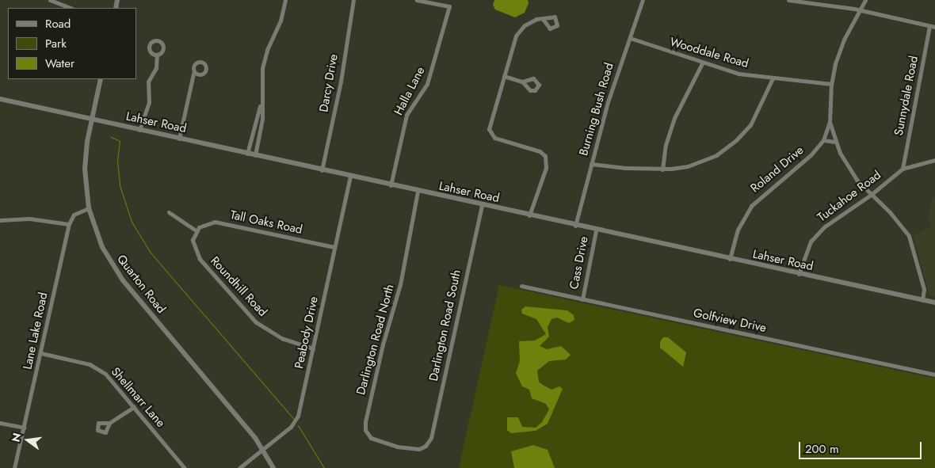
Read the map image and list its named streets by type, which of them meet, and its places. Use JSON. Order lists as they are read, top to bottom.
{
  "streets": {
    "street": [
      "Wooddale Road",
      "Darcy Drive",
      "Halla Lane",
      "Sunnydale Road",
      "Burning Bush Road",
      "Lahser Road",
      "Roland Drive",
      "Tuckahoe Road",
      "Tall Oaks Road",
      "Cass Drive",
      "Quarton Road",
      "Roundhill Road",
      "Golfview Drive",
      "Darlington Road South",
      "Lane Lake Road",
      "Peabody Drive",
      "Darlington Road North",
      "Shellmarr Lane"
    ]
  },
  "crossings": [
    ["Wooddale Road", "Burning Bush Road"],
    ["Darcy Drive", "Lahser Road"],
    ["Halla Lane", "Lahser Road"],
    ["Sunnydale Road", "Tuckahoe Road"],
    ["Burning Bush Road", "Lahser Road"],
    ["Lahser Road", "Roland Drive"],
    ["Lahser Road", "Tuckahoe Road"],
    ["Lahser Road", "Cass Drive"],
    ["Lahser Road", "Quarton Road"],
    ["Lahser Road", "Darlington Road South"],
    ["Lahser Road", "Peabody Drive"],
    ["Lahser Road", "Darlington Road North"],
    ["Tall Oaks Road", "Roundhill Road"],
    ["Tall Oaks Road", "Peabody Drive"],
    ["Cass Drive", "Golfview Drive"],
    ["Quarton Road", "Peabody Drive"],
    ["Roundhill Road", "Peabody Drive"],
    ["Darlington Road South", "Darlington Road North"],
    ["Lane Lake Road", "Shellmarr Lane"]
  ],
  "legend": ["Road", "Park", "Water"],
  "scale_bar": "200 m",
  "north": "left"
}
